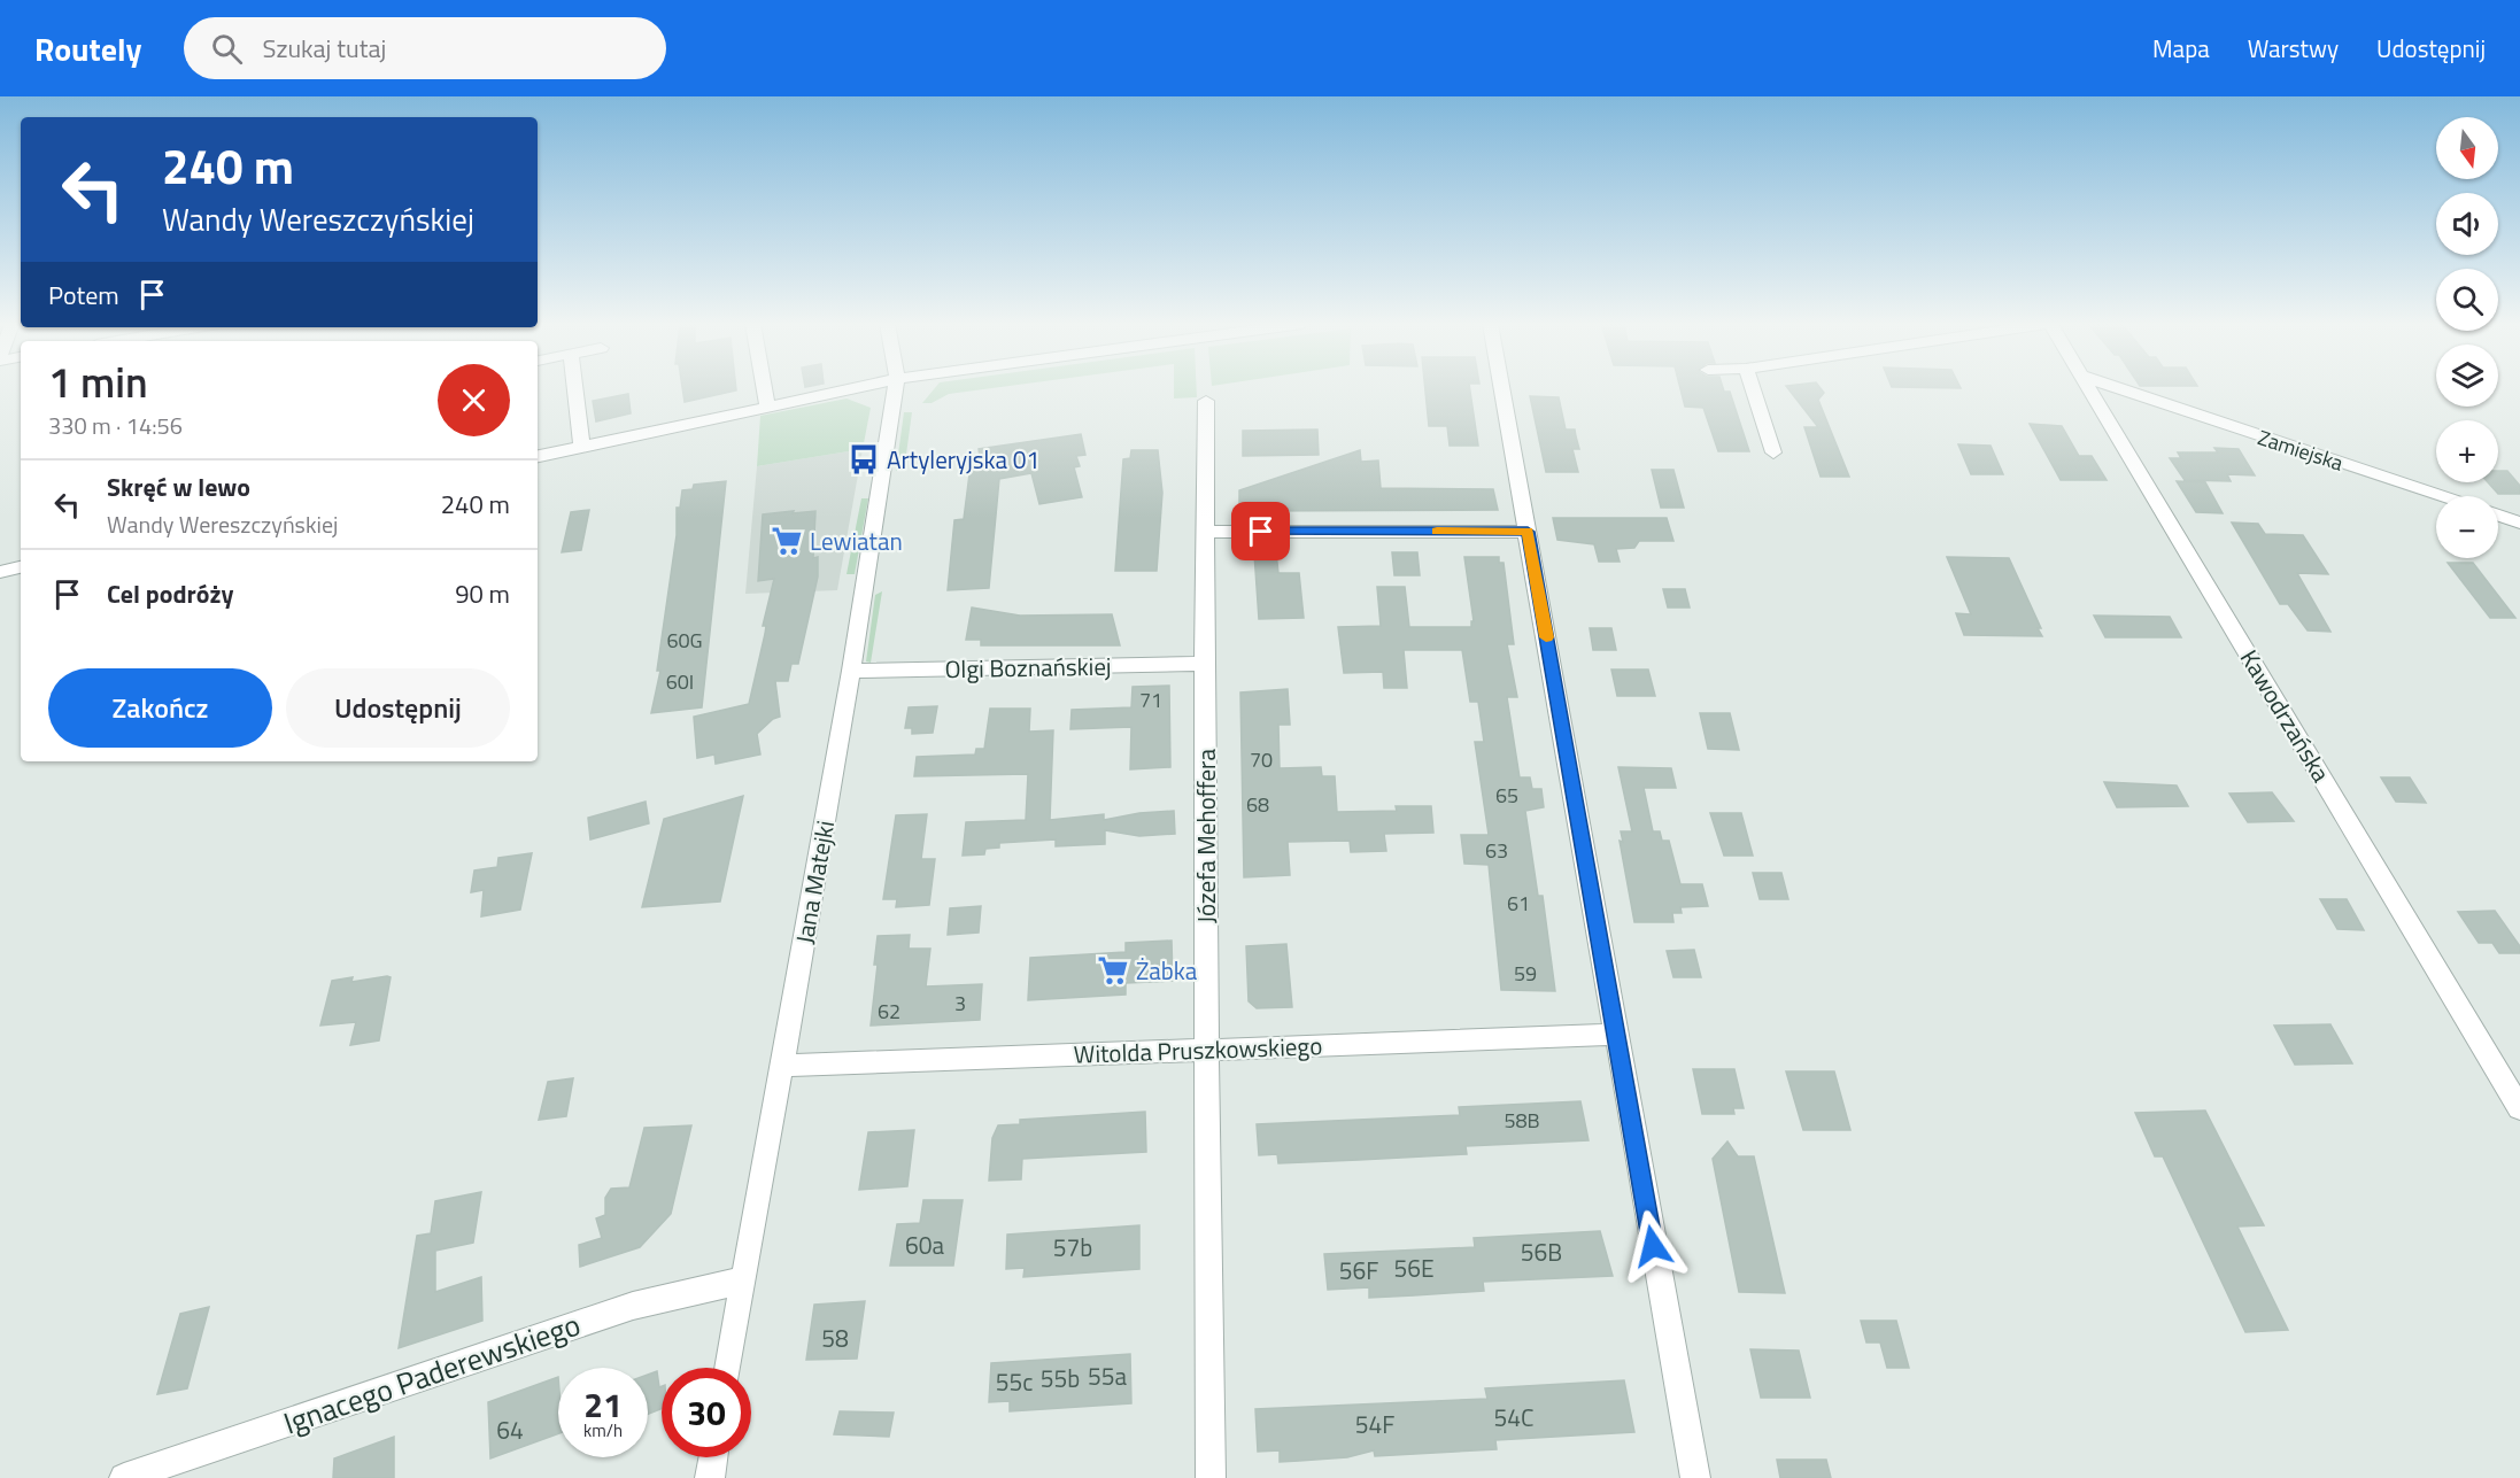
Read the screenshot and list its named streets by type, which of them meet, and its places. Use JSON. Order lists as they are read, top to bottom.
{
  "streets": {
    "street": [
      "Zamiejska",
      "Olgi Boznańskiej",
      "Kawodrzańska",
      "Józefa Mehoffera",
      "Jana Matejki",
      "Witolda Pruszkowskiego",
      "Ignacego Paderewskiego"
    ]
  },
  "crossings": [
    ["Olgi Boznańskiej", "Józefa Mehoffera"],
    ["Olgi Boznańskiej", "Jana Matejki"],
    ["Józefa Mehoffera", "Witolda Pruszkowskiego"],
    ["Jana Matejki", "Witolda Pruszkowskiego"],
    ["Jana Matejki", "Ignacego Paderewskiego"]
  ],
  "places": {
    "bus stop": ["Artyleryjska 01"],
    "supermarket": ["Lewiatan", "Żabka"]
  },
  "house_numbers": [
    "60G",
    "60I",
    "71",
    "70",
    "65",
    "68",
    "63",
    "61",
    "59",
    "3",
    "62",
    "58B",
    "60a",
    "57b",
    "56B",
    "56E",
    "56F",
    "58",
    "55a",
    "55b",
    "55c",
    "54C",
    "54F",
    "64"
  ],
  "north": "bottom",
  "page": {
    "header": "Routely",
    "search": "Szukaj tutaj",
    "nav": ["Mapa", "Warstwy", "Udostępnij"],
    "map_buttons": ["+", "−"],
    "turn": ["240 m", "Wandy Wereszczyńskiej"],
    "then": "Potem",
    "heading": ["1 min", "330 m · 14:56"],
    "list": [
      {
        "name": "Skręć w lewo",
        "note": "Wandy Wereszczyńskiej",
        "value": "240 m"
      },
      {
        "name": "Cel podróży",
        "value": "90 m"
      }
    ],
    "buttons": ["Zakończ", "Udostępnij"],
    "speed": "21 km/h",
    "limit": "30"
  }
}
